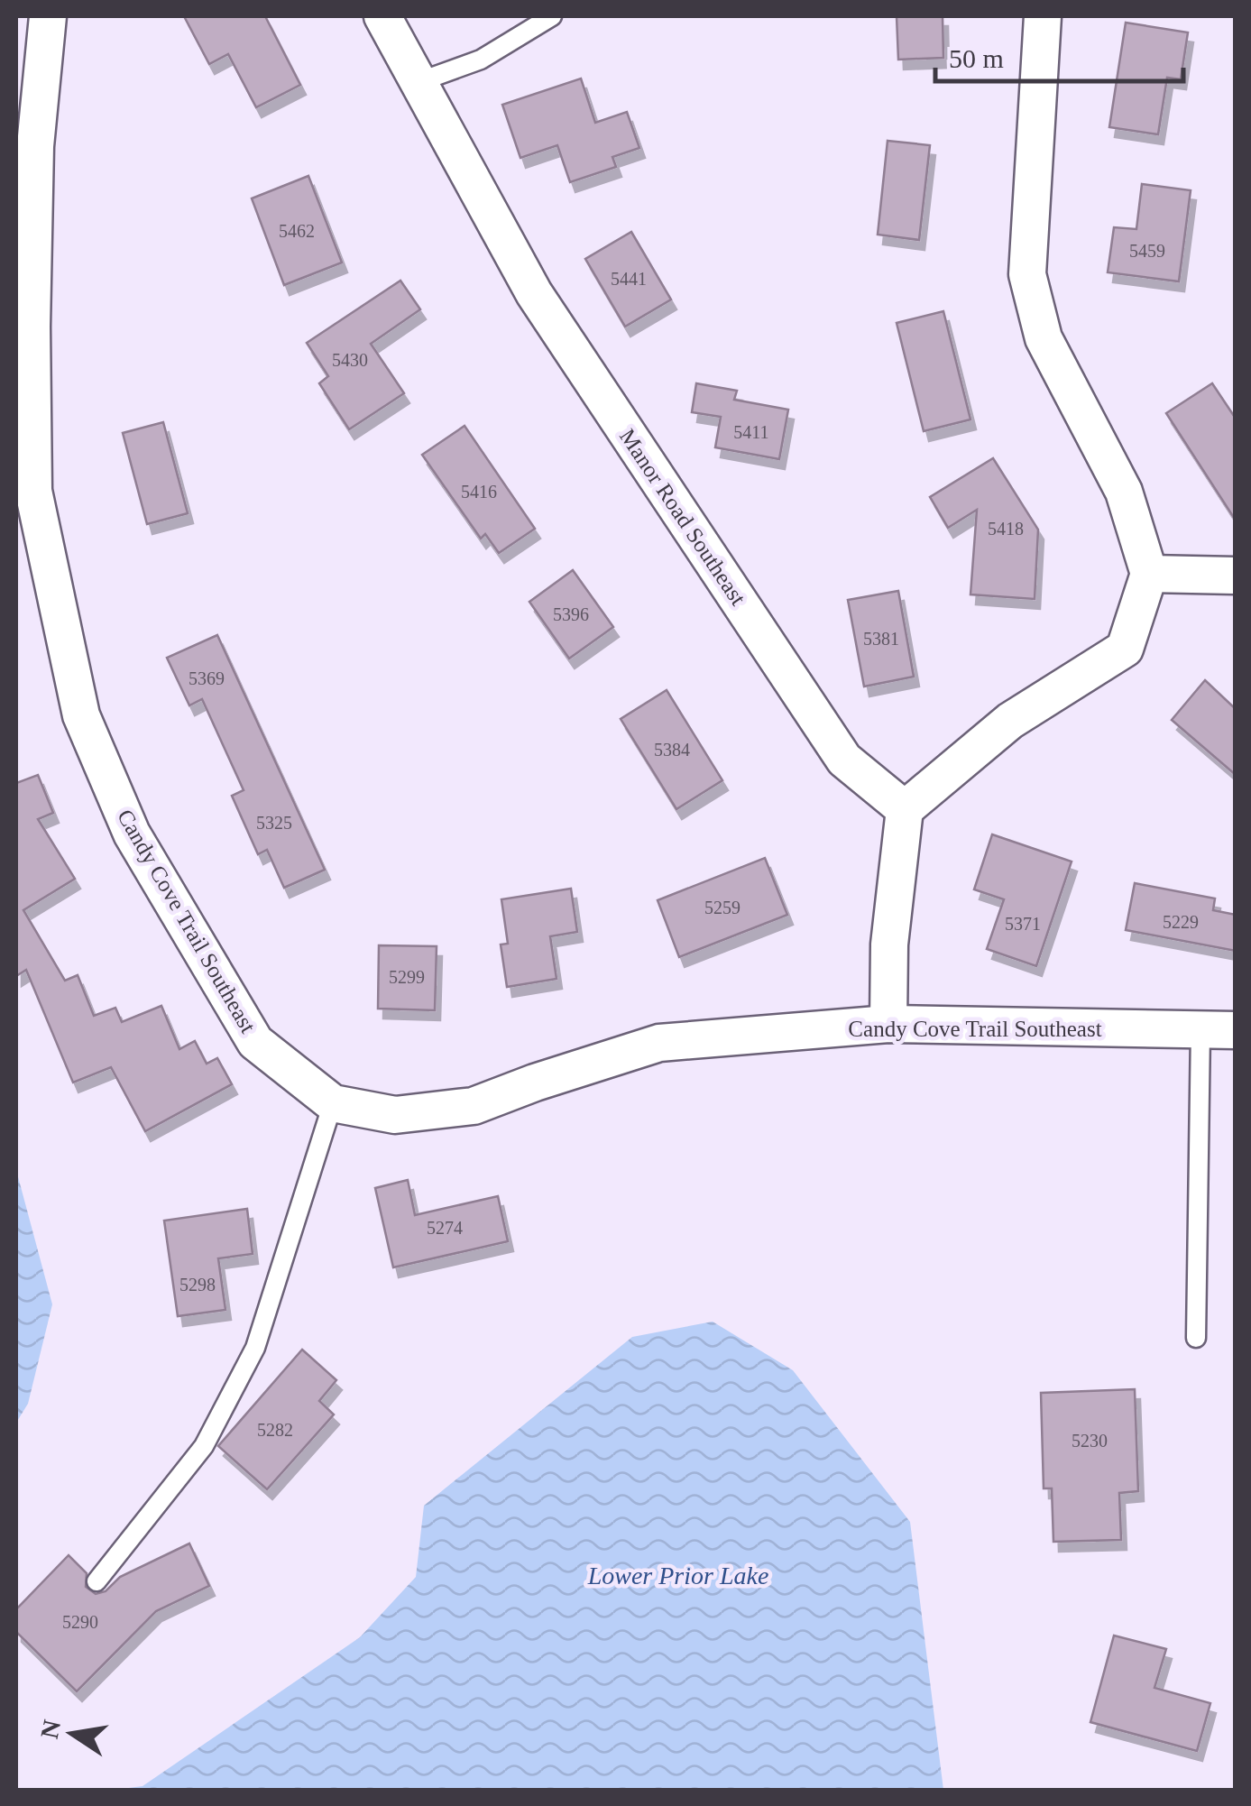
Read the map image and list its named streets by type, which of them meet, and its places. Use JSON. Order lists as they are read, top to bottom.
{
  "streets": {
    "street": ["Manor Road Southeast", "Candy Cove Trail Southeast"]
  },
  "water": ["Lower Prior Lake"],
  "house_numbers": [
    "5462",
    "5459",
    "5441",
    "5430",
    "5411",
    "5416",
    "5418",
    "5396",
    "5381",
    "5369",
    "5384",
    "5325",
    "5259",
    "5229",
    "5371",
    "5299",
    "5274",
    "5298",
    "5282",
    "5230",
    "5290"
  ],
  "scale_bar": "50 m",
  "north": "left"
}
